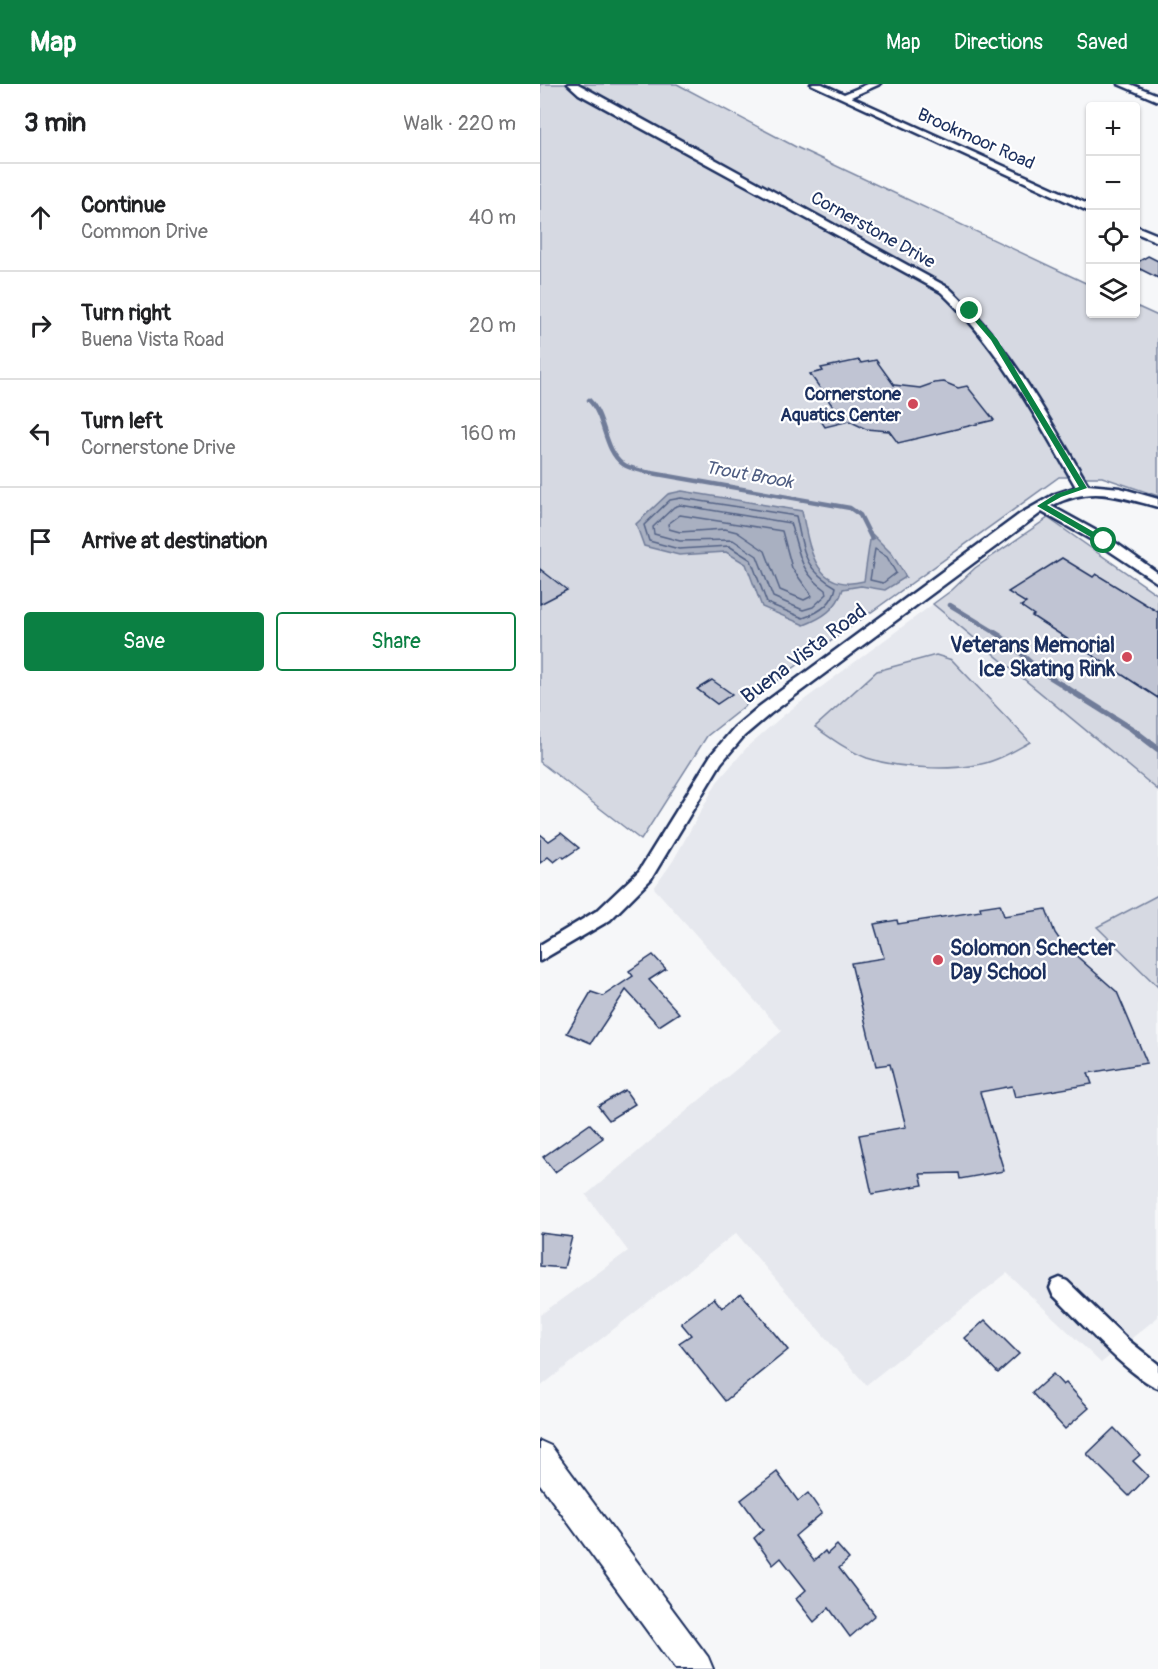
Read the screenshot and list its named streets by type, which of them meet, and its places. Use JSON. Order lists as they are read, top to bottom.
{
  "streets": {
    "street": ["Brookmoor Road", "Cornerstone Drive", "Buena Vista Road"]
  },
  "crossings": [
    ["Cornerstone Drive", "Buena Vista Road"]
  ],
  "water": ["Trout Brook"],
  "places": ["Cornerstone Aquatics Center", "Veterans Memorial Ice Skating Rink", "Solomon Schecter Day School"],
  "page": {
    "header": "Map",
    "nav": ["Map", "Directions", "Saved"],
    "heading": ["3 min", "Walk · 220 m"],
    "map_buttons": ["+", "−"],
    "list": [
      ["Continue", "Common Drive", "40 m"],
      ["Turn right", "Buena Vista Road", "20 m"],
      ["Turn left", "Cornerstone Drive", "160 m"],
      "Arrive at destination"
    ],
    "buttons": ["Save", "Share"]
  }
}
